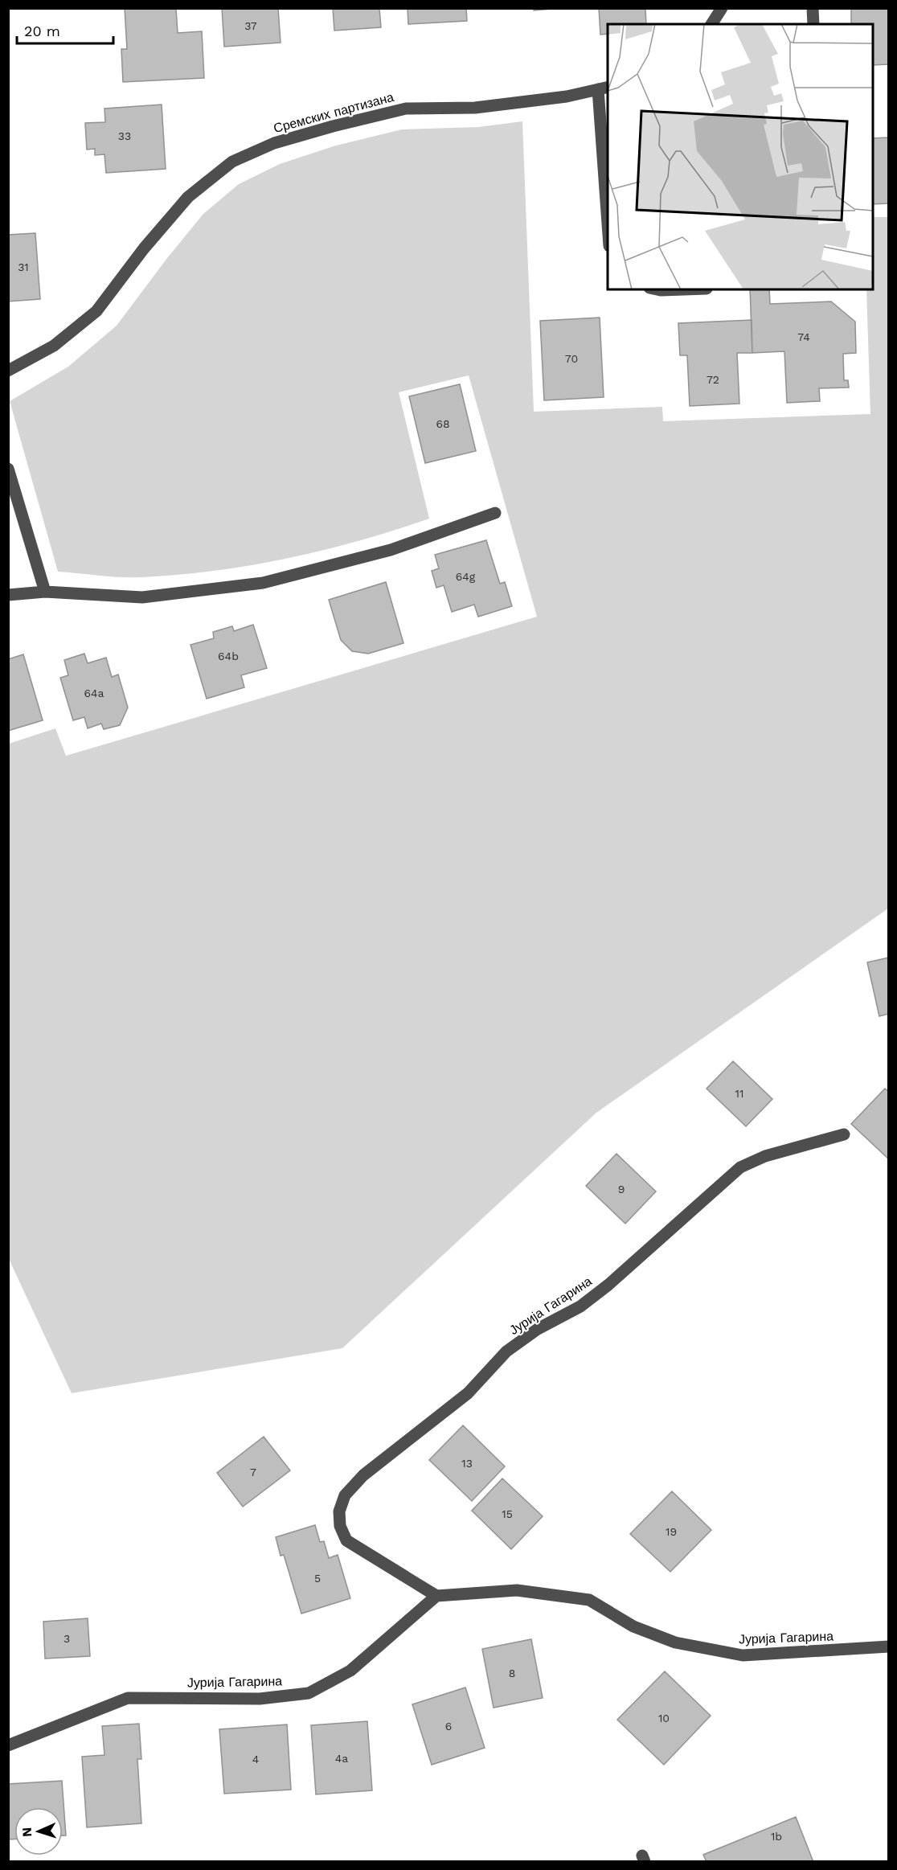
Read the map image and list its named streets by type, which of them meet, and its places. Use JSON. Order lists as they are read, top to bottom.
{
  "streets": {
    "street": ["Сремских партизана", "Јурија Гагарина"]
  },
  "house_numbers": [
    "37",
    "33",
    "31",
    "74",
    "70",
    "72",
    "68",
    "64g",
    "64b",
    "64a",
    "11",
    "9",
    "13",
    "7",
    "15",
    "19",
    "5",
    "3",
    "8",
    "10",
    "6",
    "4a",
    "4",
    "1b"
  ],
  "scale_bar": "20 m",
  "north": "left"
}
